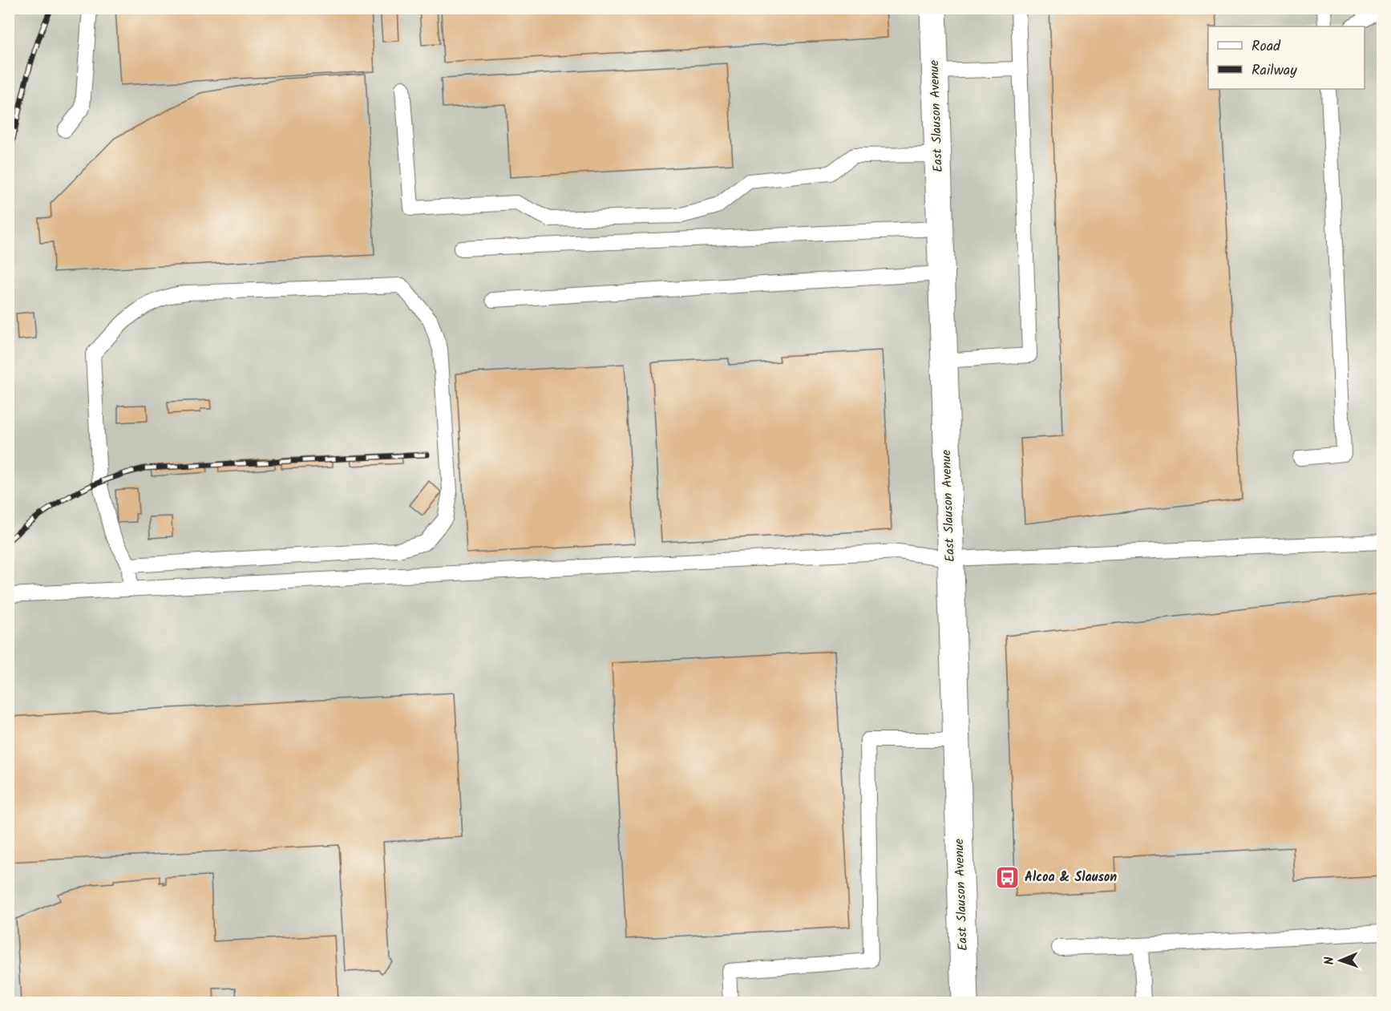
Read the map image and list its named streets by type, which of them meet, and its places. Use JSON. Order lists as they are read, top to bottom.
{
  "streets": {
    "main road": ["East Slauson Avenue"]
  },
  "places": {
    "bus stop": ["Alcoa & Slauson"]
  },
  "legend": ["Road", "Railway"],
  "north": "left"
}
